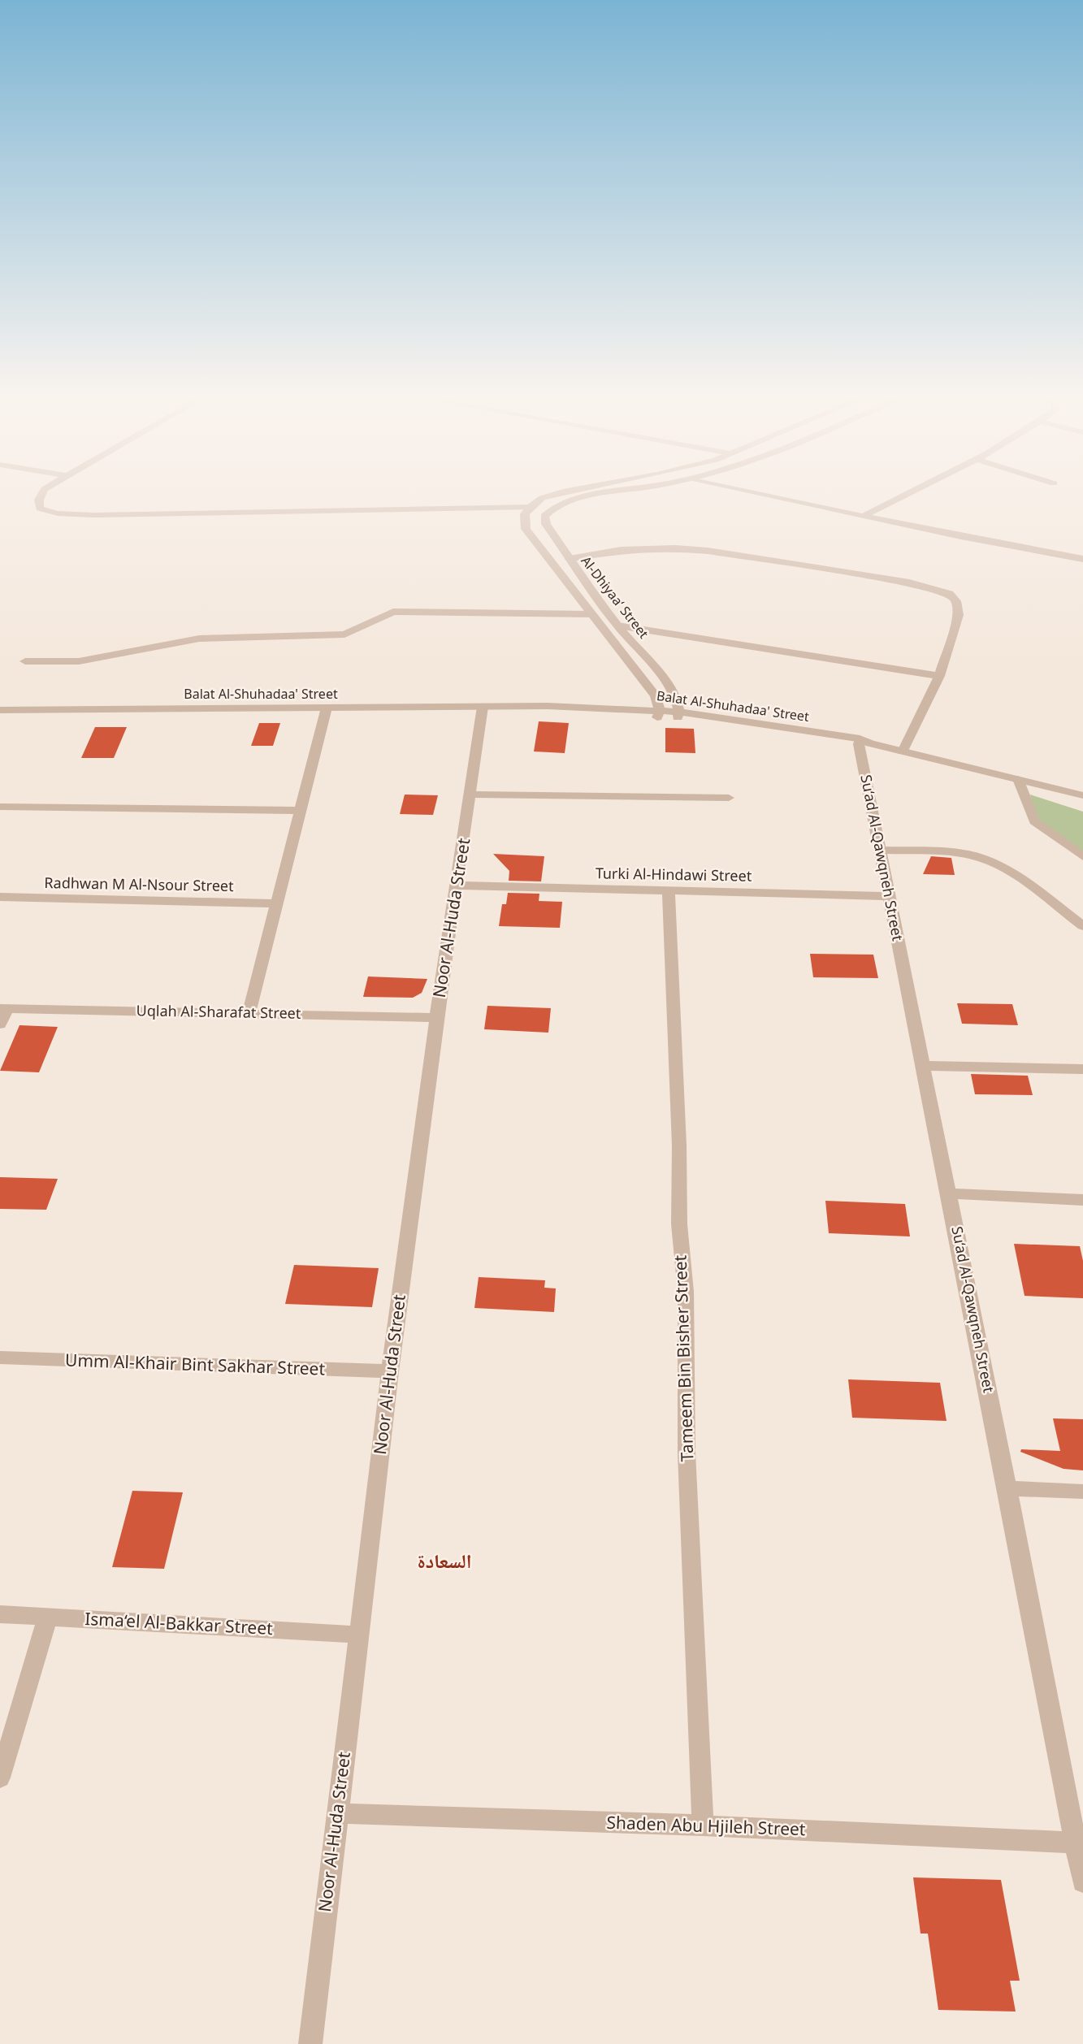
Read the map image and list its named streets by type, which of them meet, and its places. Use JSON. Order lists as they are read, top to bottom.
{
  "streets": {
    "street": [
      "Al-Dhiyaa‘ Street",
      "Balat Al-Shuhadaa' Street",
      "Su‘ad Al-Qawqneh Street",
      "Turki Al-Hindawi Street",
      "Radhwan M Al-Nsour Street",
      "Noor Al-Huda Street",
      "Uqlah Al-Sharafat Street",
      "Tameem Bin Bisher Street",
      "Umm Al-Khair Bint Sakhar Street",
      "Isma‘el Al-Bakkar Street",
      "Shaden Abu Hjileh Street"
    ]
  },
  "crossings": [
    ["Al-Dhiyaa‘ Street", "Balat Al-Shuhadaa' Street"],
    ["Balat Al-Shuhadaa' Street", "Su‘ad Al-Qawqneh Street"],
    ["Balat Al-Shuhadaa' Street", "Noor Al-Huda Street"],
    ["Su‘ad Al-Qawqneh Street", "Turki Al-Hindawi Street"],
    ["Su‘ad Al-Qawqneh Street", "Shaden Abu Hjileh Street"],
    ["Turki Al-Hindawi Street", "Noor Al-Huda Street"],
    ["Turki Al-Hindawi Street", "Tameem Bin Bisher Street"],
    ["Noor Al-Huda Street", "Uqlah Al-Sharafat Street"],
    ["Noor Al-Huda Street", "Umm Al-Khair Bint Sakhar Street"],
    ["Noor Al-Huda Street", "Isma‘el Al-Bakkar Street"],
    ["Noor Al-Huda Street", "Shaden Abu Hjileh Street"],
    ["Tameem Bin Bisher Street", "Shaden Abu Hjileh Street"]
  ],
  "districts": ["السعادة"]
}
